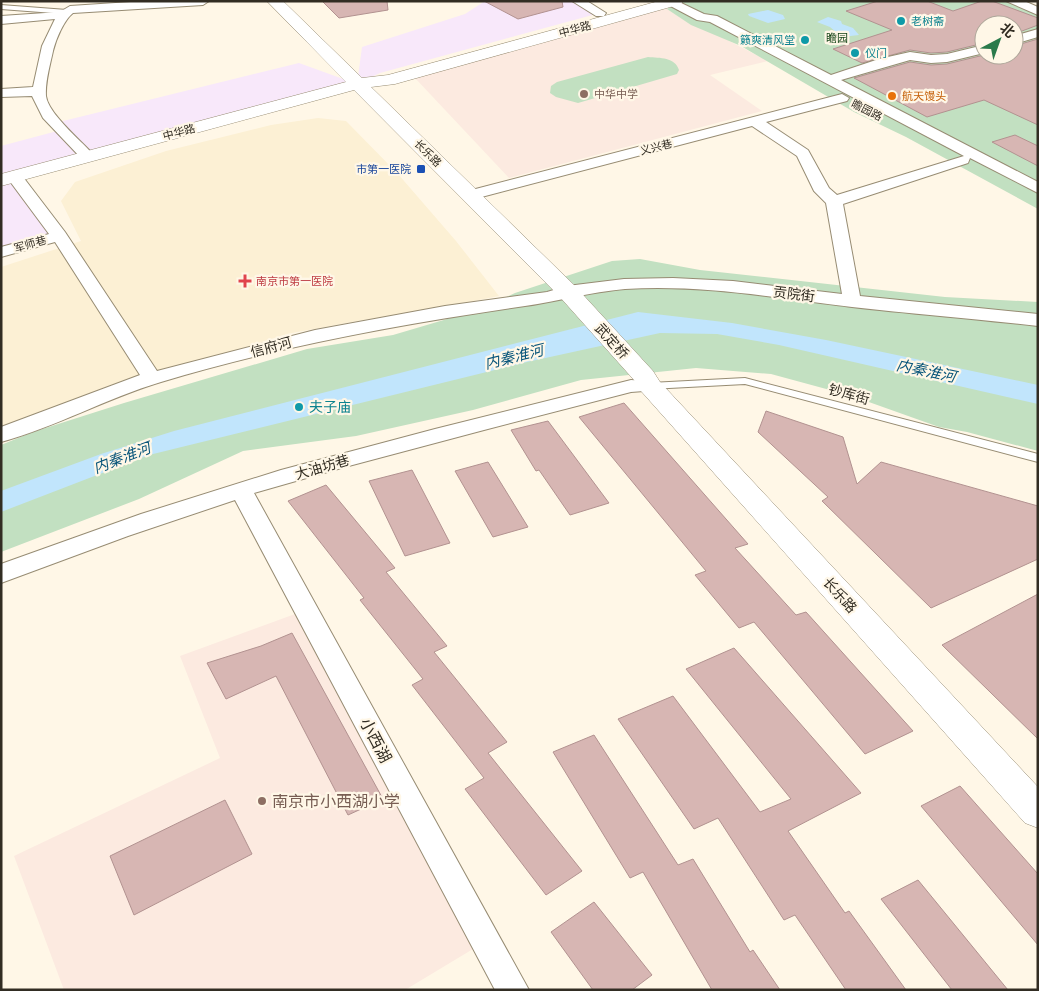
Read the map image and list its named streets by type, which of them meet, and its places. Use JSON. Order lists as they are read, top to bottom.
{
  "streets": {
    "main road": ["中华路", "长乐路", "武定桥"],
    "street": [
      "瞻园路",
      "义兴巷",
      "军师巷",
      "贡院街",
      "信府河",
      "大油坊巷",
      "小西湖"
    ],
    "lane": ["钞库街"]
  },
  "crossings": [
    ["中华路", "长乐路"],
    ["瞻园路", "义兴巷"],
    ["义兴巷", "长乐路"],
    ["长乐路", "贡院街"],
    ["长乐路", "武定桥"],
    ["长乐路", "信府河"],
    ["长乐路", "钞库街"],
    ["长乐路", "大油坊巷"],
    ["贡院街", "武定桥"],
    ["贡院街", "信府河"],
    ["武定桥", "信府河"],
    ["武定桥", "钞库街"],
    ["武定桥", "大油坊巷"],
    ["钞库街", "大油坊巷"],
    ["大油坊巷", "小西湖"]
  ],
  "water": ["内秦淮河"],
  "parks": ["瞻园"],
  "places": {
    "other": [
      "老树斋",
      "籁爽清风堂",
      "仪门",
      "中华中学",
      "航天馒头",
      "夫子庙",
      "南京市小西湖小学"
    ],
    "transit": ["市第一医院"],
    "health": ["南京市第一医院"]
  },
  "north": "top right"
}
